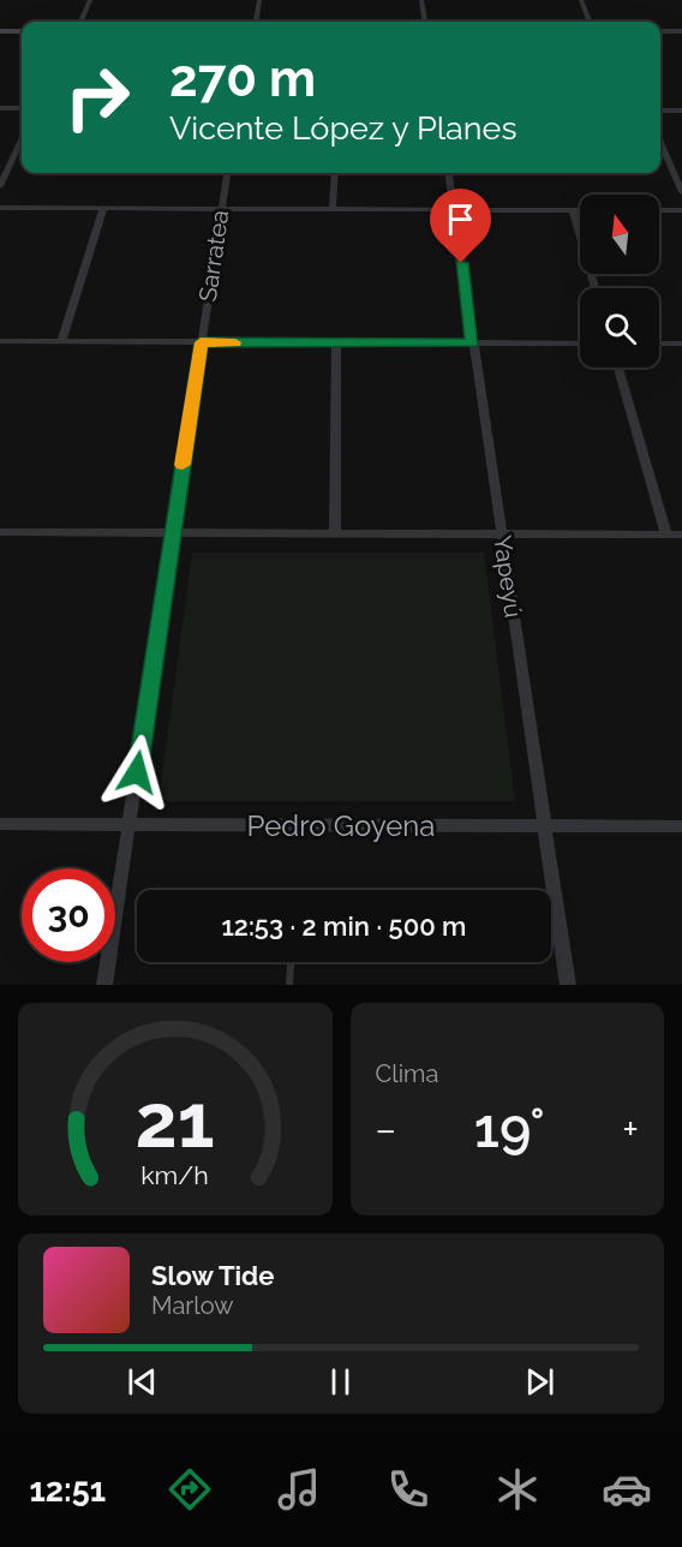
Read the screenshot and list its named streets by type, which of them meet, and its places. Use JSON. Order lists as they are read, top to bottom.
{
  "streets": {
    "street": ["Sarratea", "Yapeyú", "Pedro Goyena"]
  },
  "crossings": [
    ["Sarratea", "Pedro Goyena"],
    ["Yapeyú", "Pedro Goyena"]
  ],
  "north": "top",
  "page": {
    "turn": ["270 m", "Vicente López y Planes"],
    "limit": "30",
    "trip": "12:53 · 2 min · 500 m",
    "tile": "Clima",
    "heat": ["−", "19°", "+"],
    "song": ["Slow Tide", "Marlow"],
    "tabs": "12:51",
    "gauge": ["21", "km/h"]
  }
}
